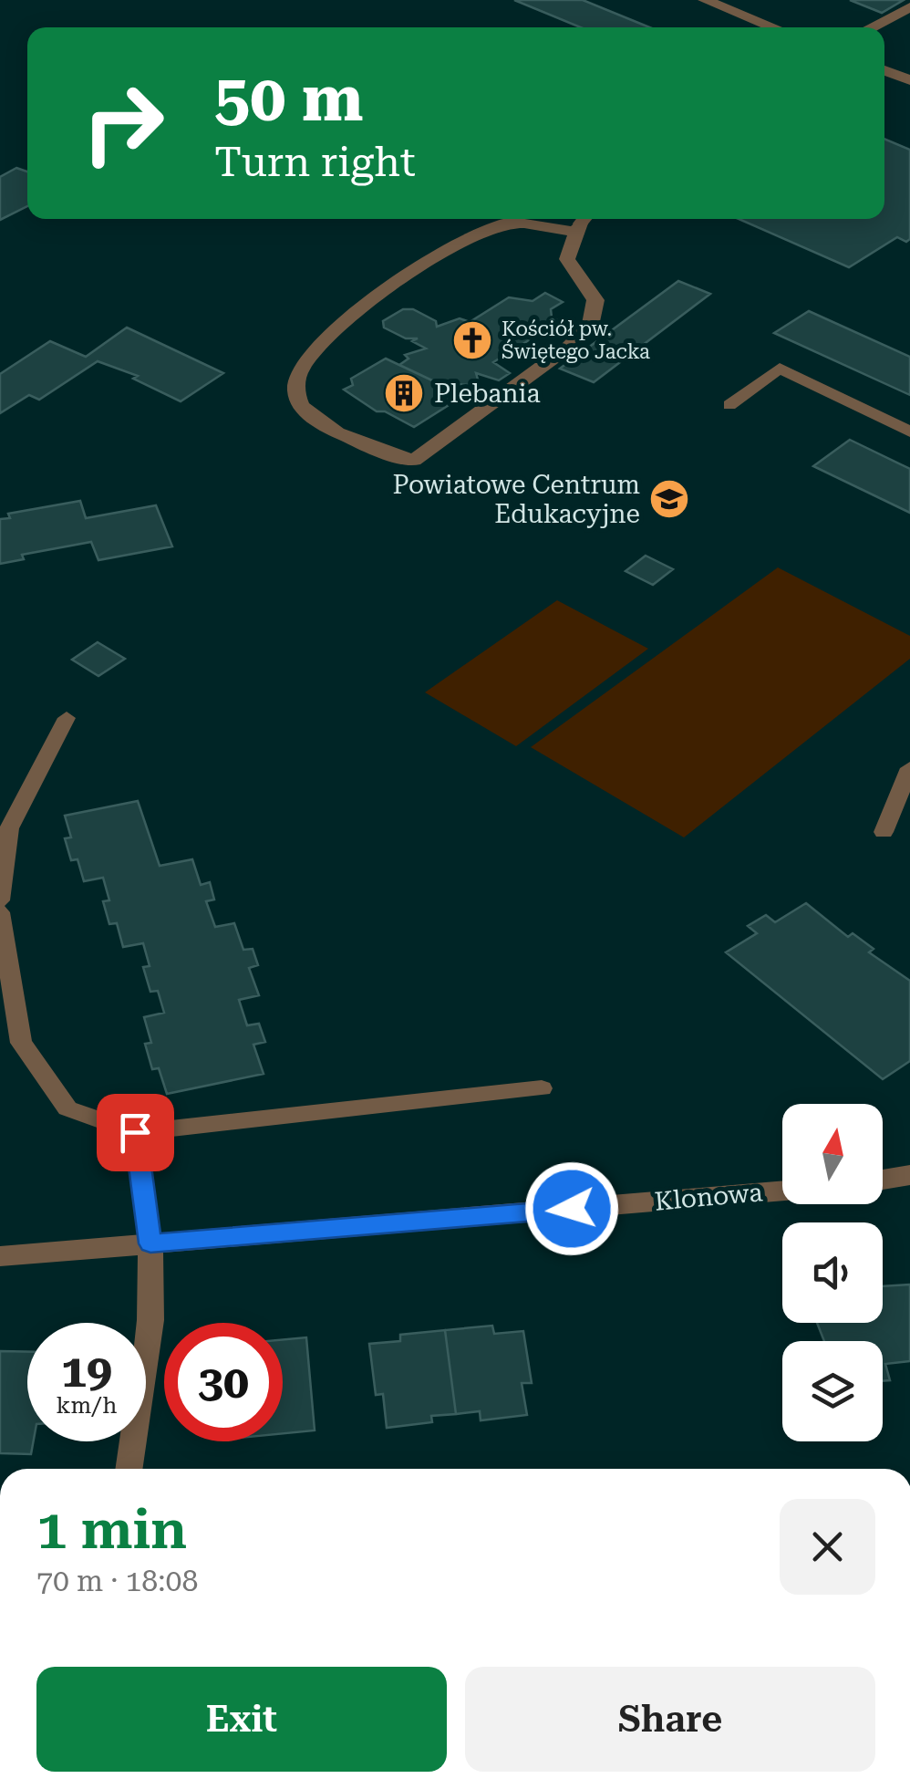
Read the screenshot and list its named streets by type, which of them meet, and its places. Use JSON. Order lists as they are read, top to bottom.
{
  "streets": {
    "street": ["Klonowa"]
  },
  "places": {
    "church": ["Kościół pw. Świętego Jacka"],
    "building": ["Plebania"],
    "school or university": ["Powiatowe Centrum Edukacyjne"]
  },
  "north": "top",
  "page": {
    "turn": ["50 m", "Turn right"],
    "speed": "19 km/h",
    "limit": "30",
    "heading": ["1 min", "70 m · 18:08"],
    "buttons": ["Exit", "Share"]
  }
}
